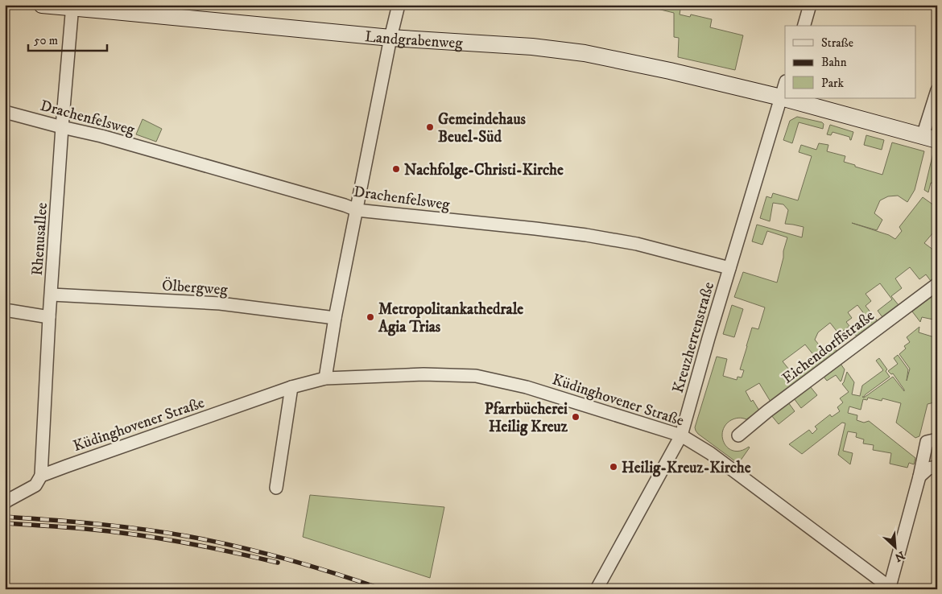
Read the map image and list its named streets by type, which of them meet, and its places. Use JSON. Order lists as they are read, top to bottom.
{
  "streets": {
    "street": [
      "Landgrabenweg",
      "Drachenfelsweg",
      "Rhenusallee",
      "Ölbergweg",
      "Kreuzherrenstraße",
      "Eichendorffstraße",
      "Küdinghovener Straße"
    ]
  },
  "crossings": [
    ["Landgrabenweg", "Rhenusallee"],
    ["Landgrabenweg", "Kreuzherrenstraße"],
    ["Drachenfelsweg", "Rhenusallee"],
    ["Drachenfelsweg", "Kreuzherrenstraße"],
    ["Rhenusallee", "Ölbergweg"],
    ["Rhenusallee", "Küdinghovener Straße"],
    ["Kreuzherrenstraße", "Küdinghovener Straße"]
  ],
  "places": [
    "Gemeindehaus Beuel-Süd",
    "Nachfolge-Christi-Kirche",
    "Metropolitankathedrale Agia Trias",
    "Pfarrbücherei Heilig Kreuz",
    "Heilig-Kreuz-Kirche"
  ],
  "legend": ["Straße", "Bahn", "Park"],
  "scale_bar": "50 m",
  "north": "bottom right"
}
